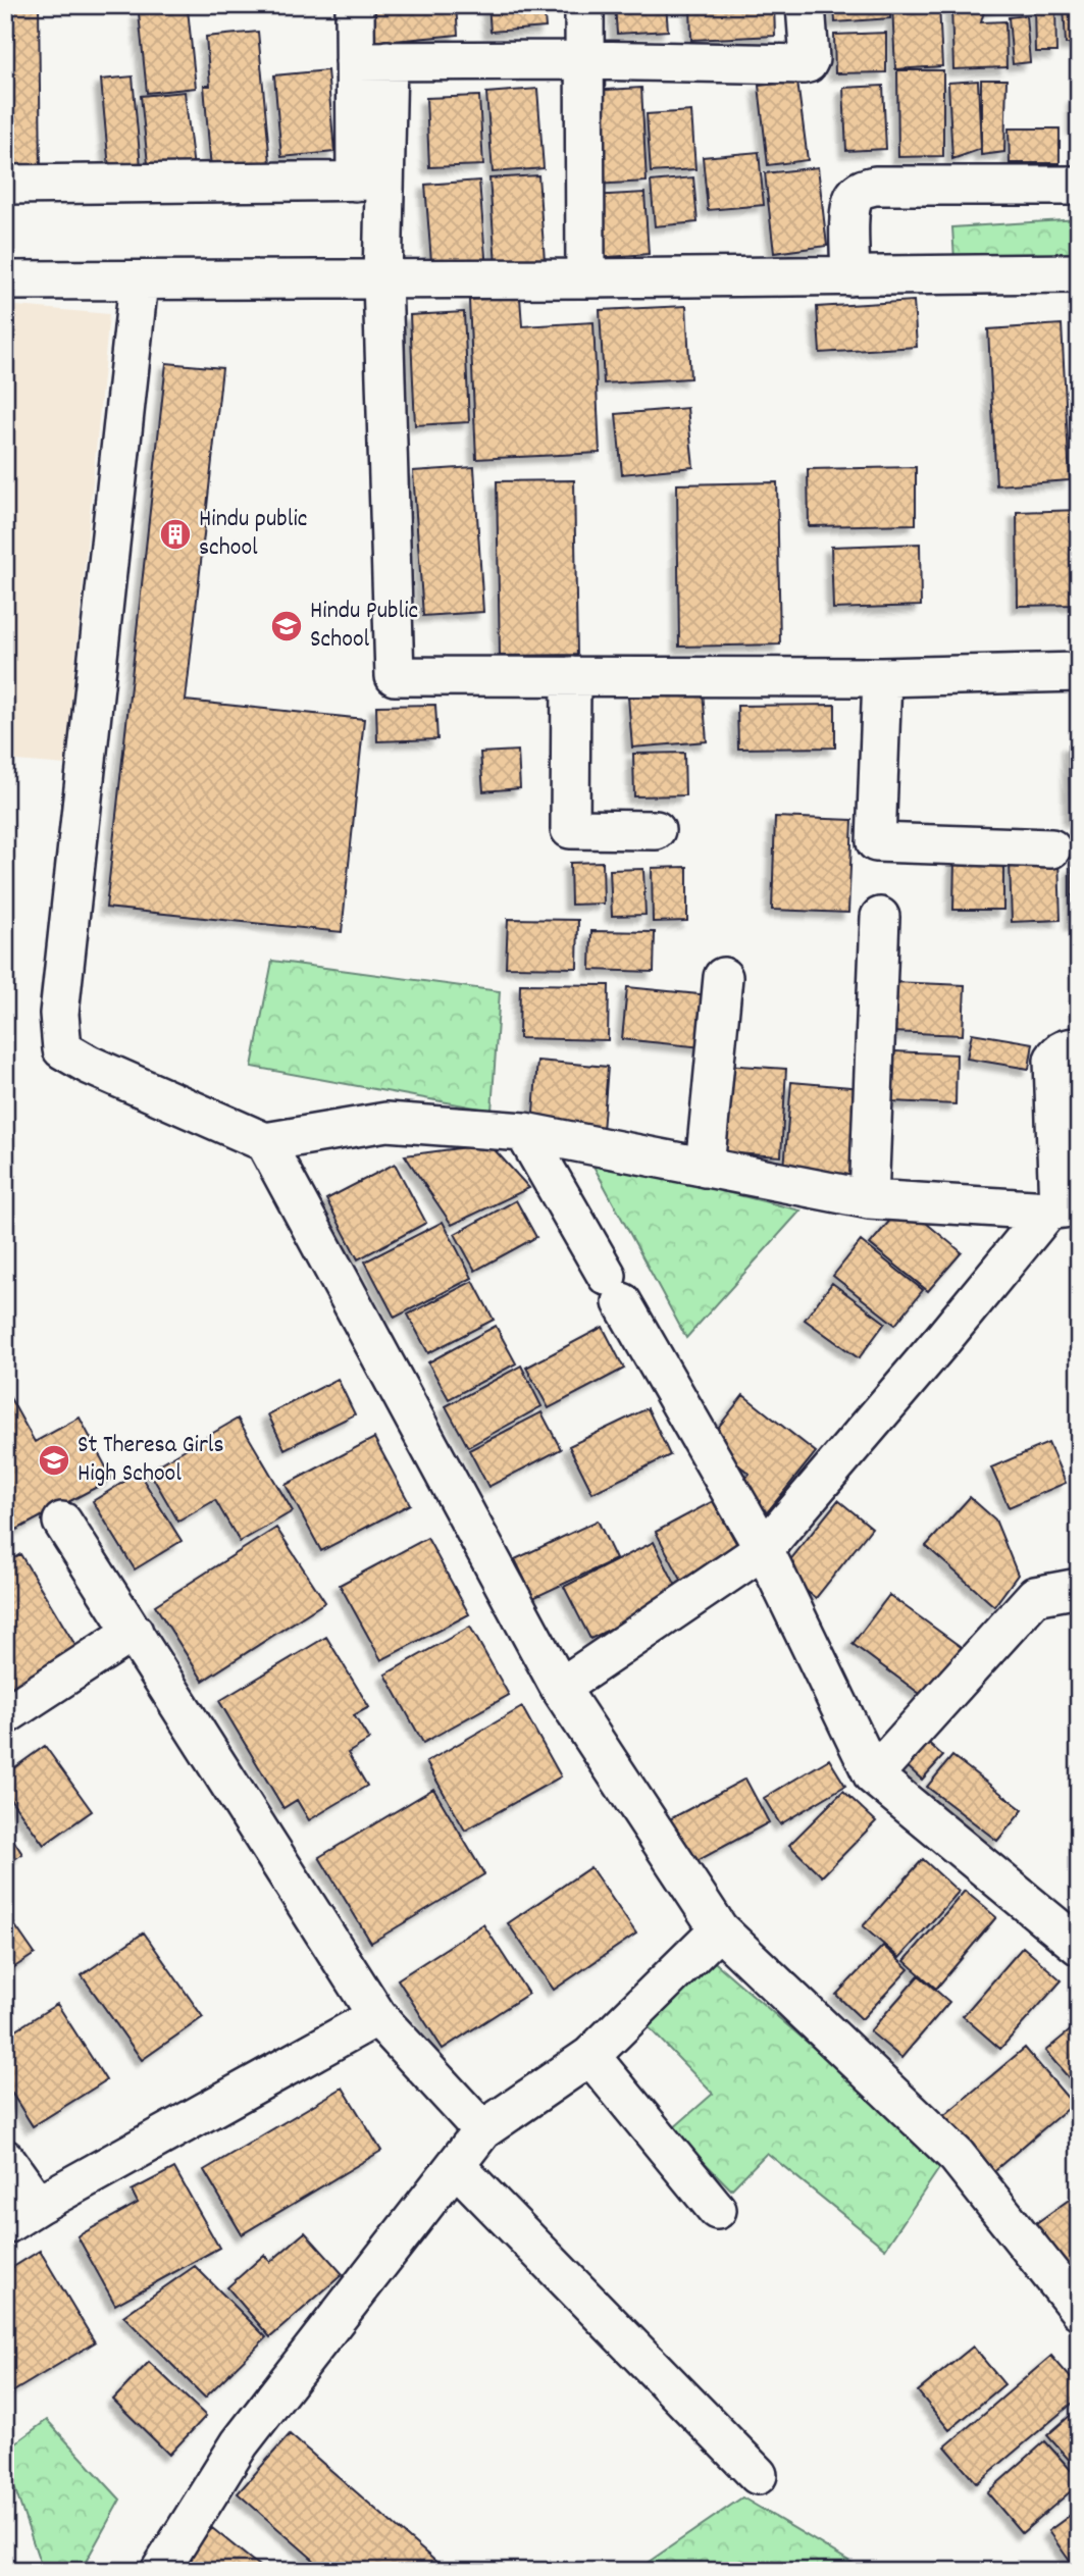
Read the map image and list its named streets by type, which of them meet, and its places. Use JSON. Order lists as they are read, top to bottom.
{
  "places": {
    "building": ["Hindu public school"],
    "school or university": ["Hindu Public School", "St Theresa Girls High School"]
  }
}
